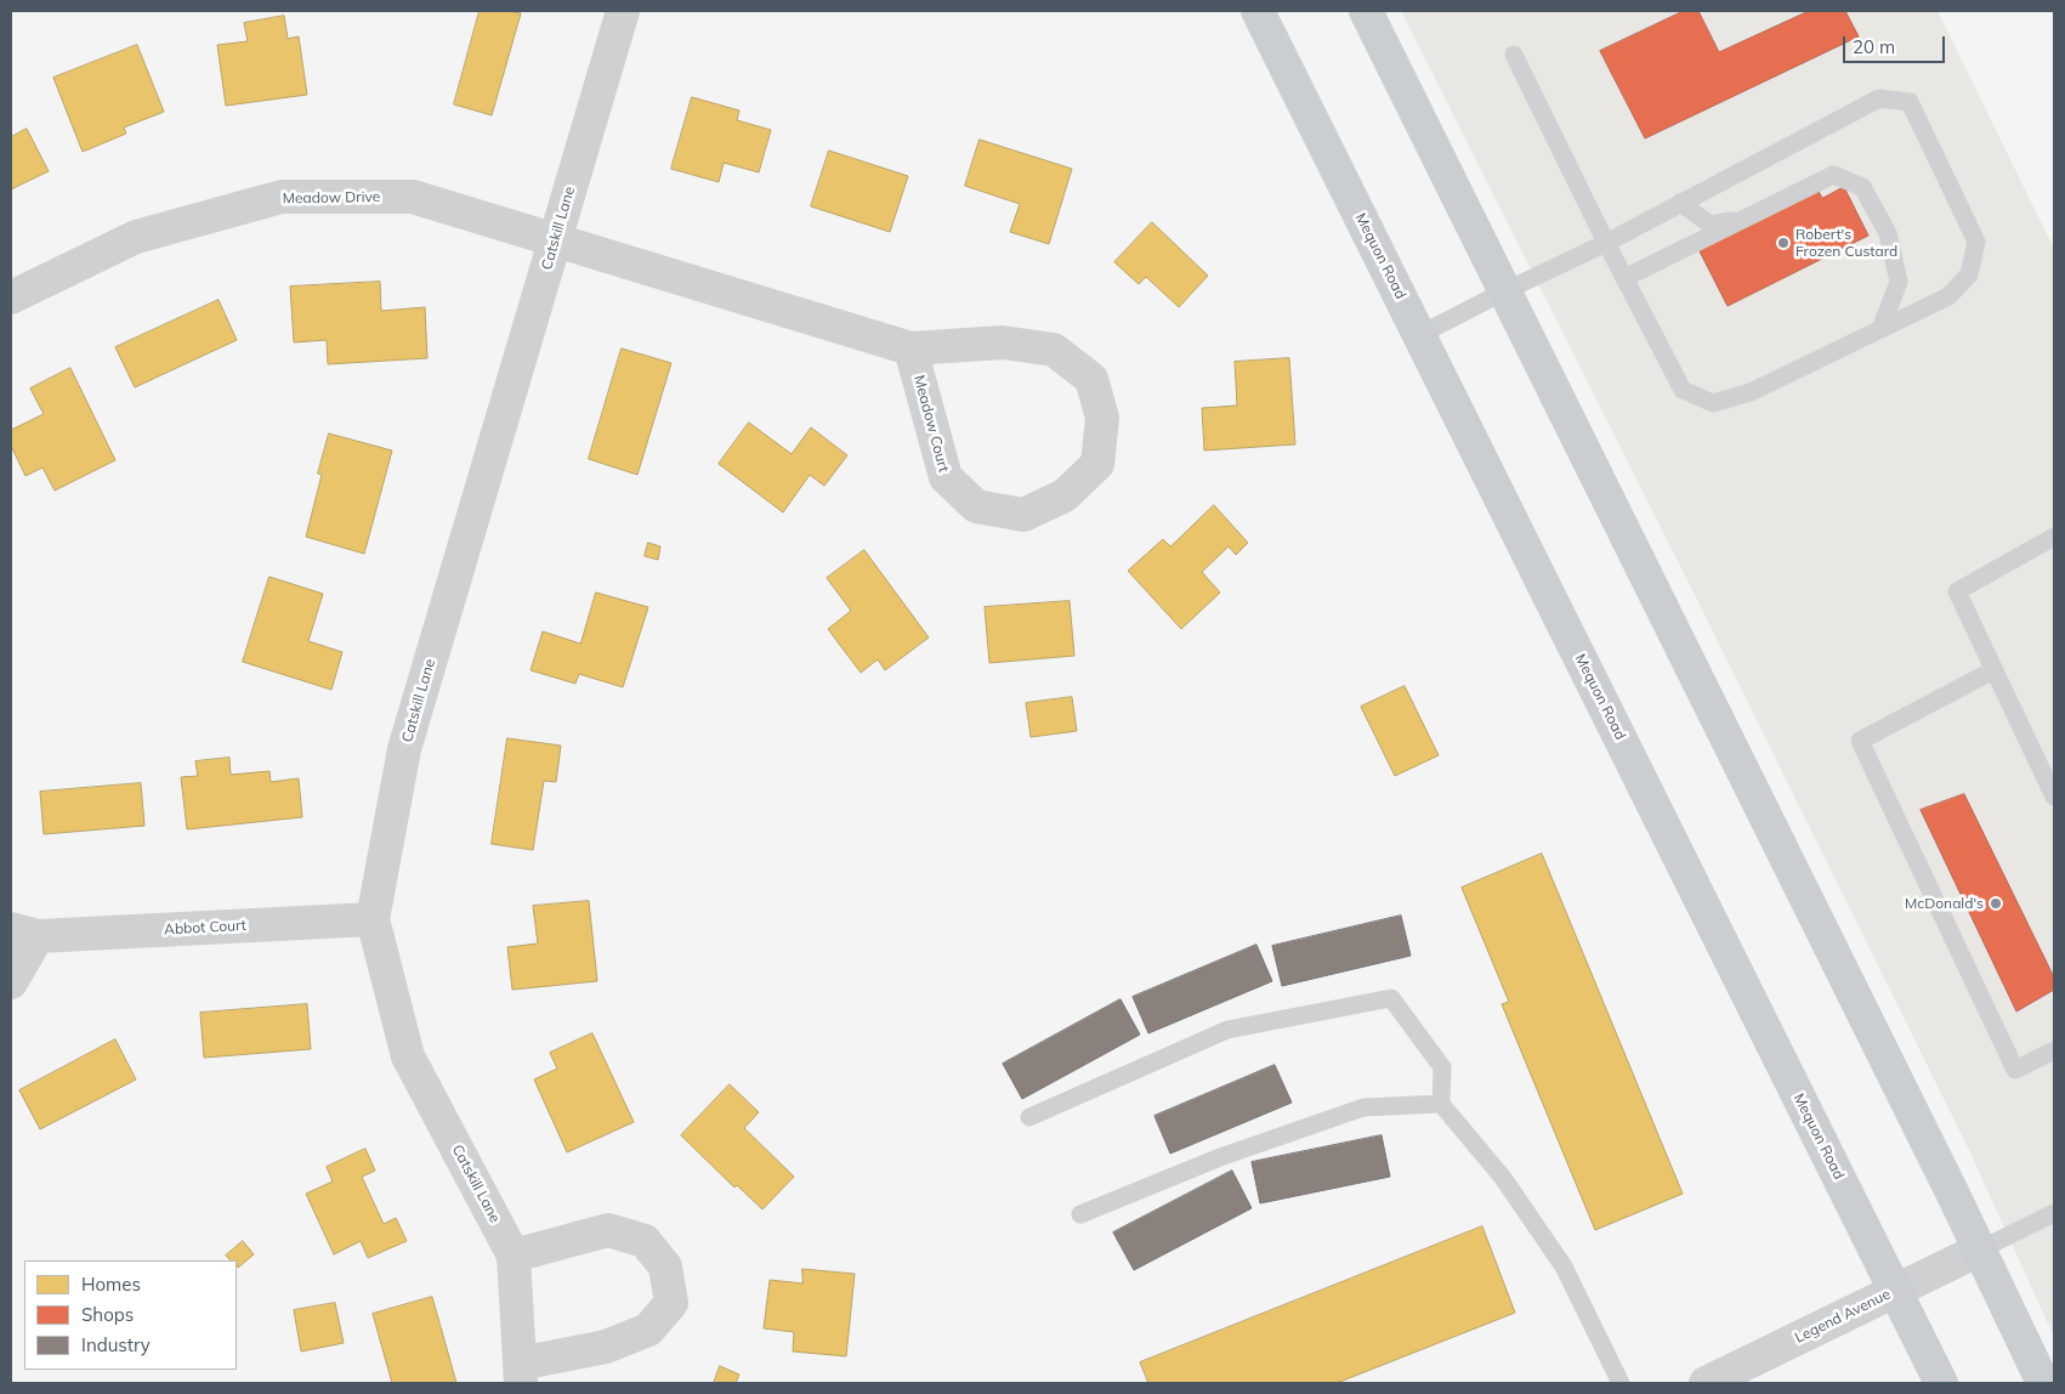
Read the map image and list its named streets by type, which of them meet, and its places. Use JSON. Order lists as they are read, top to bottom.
{
  "streets": {
    "main road": ["Mequon Road"],
    "street": [
      "Meadow Drive",
      "Catskill Lane",
      "Meadow Court",
      "Abbot Court",
      "Legend Avenue"
    ]
  },
  "crossings": [
    ["Meadow Drive", "Catskill Lane"],
    ["Meadow Drive", "Meadow Court"],
    ["Catskill Lane", "Meadow Court"],
    ["Catskill Lane", "Abbot Court"],
    ["Mequon Road", "Legend Avenue"]
  ],
  "places": ["Robert's Frozen Custard", "McDonald's"],
  "legend": ["Homes", "Shops", "Industry"],
  "scale_bar": "20 m"
}
